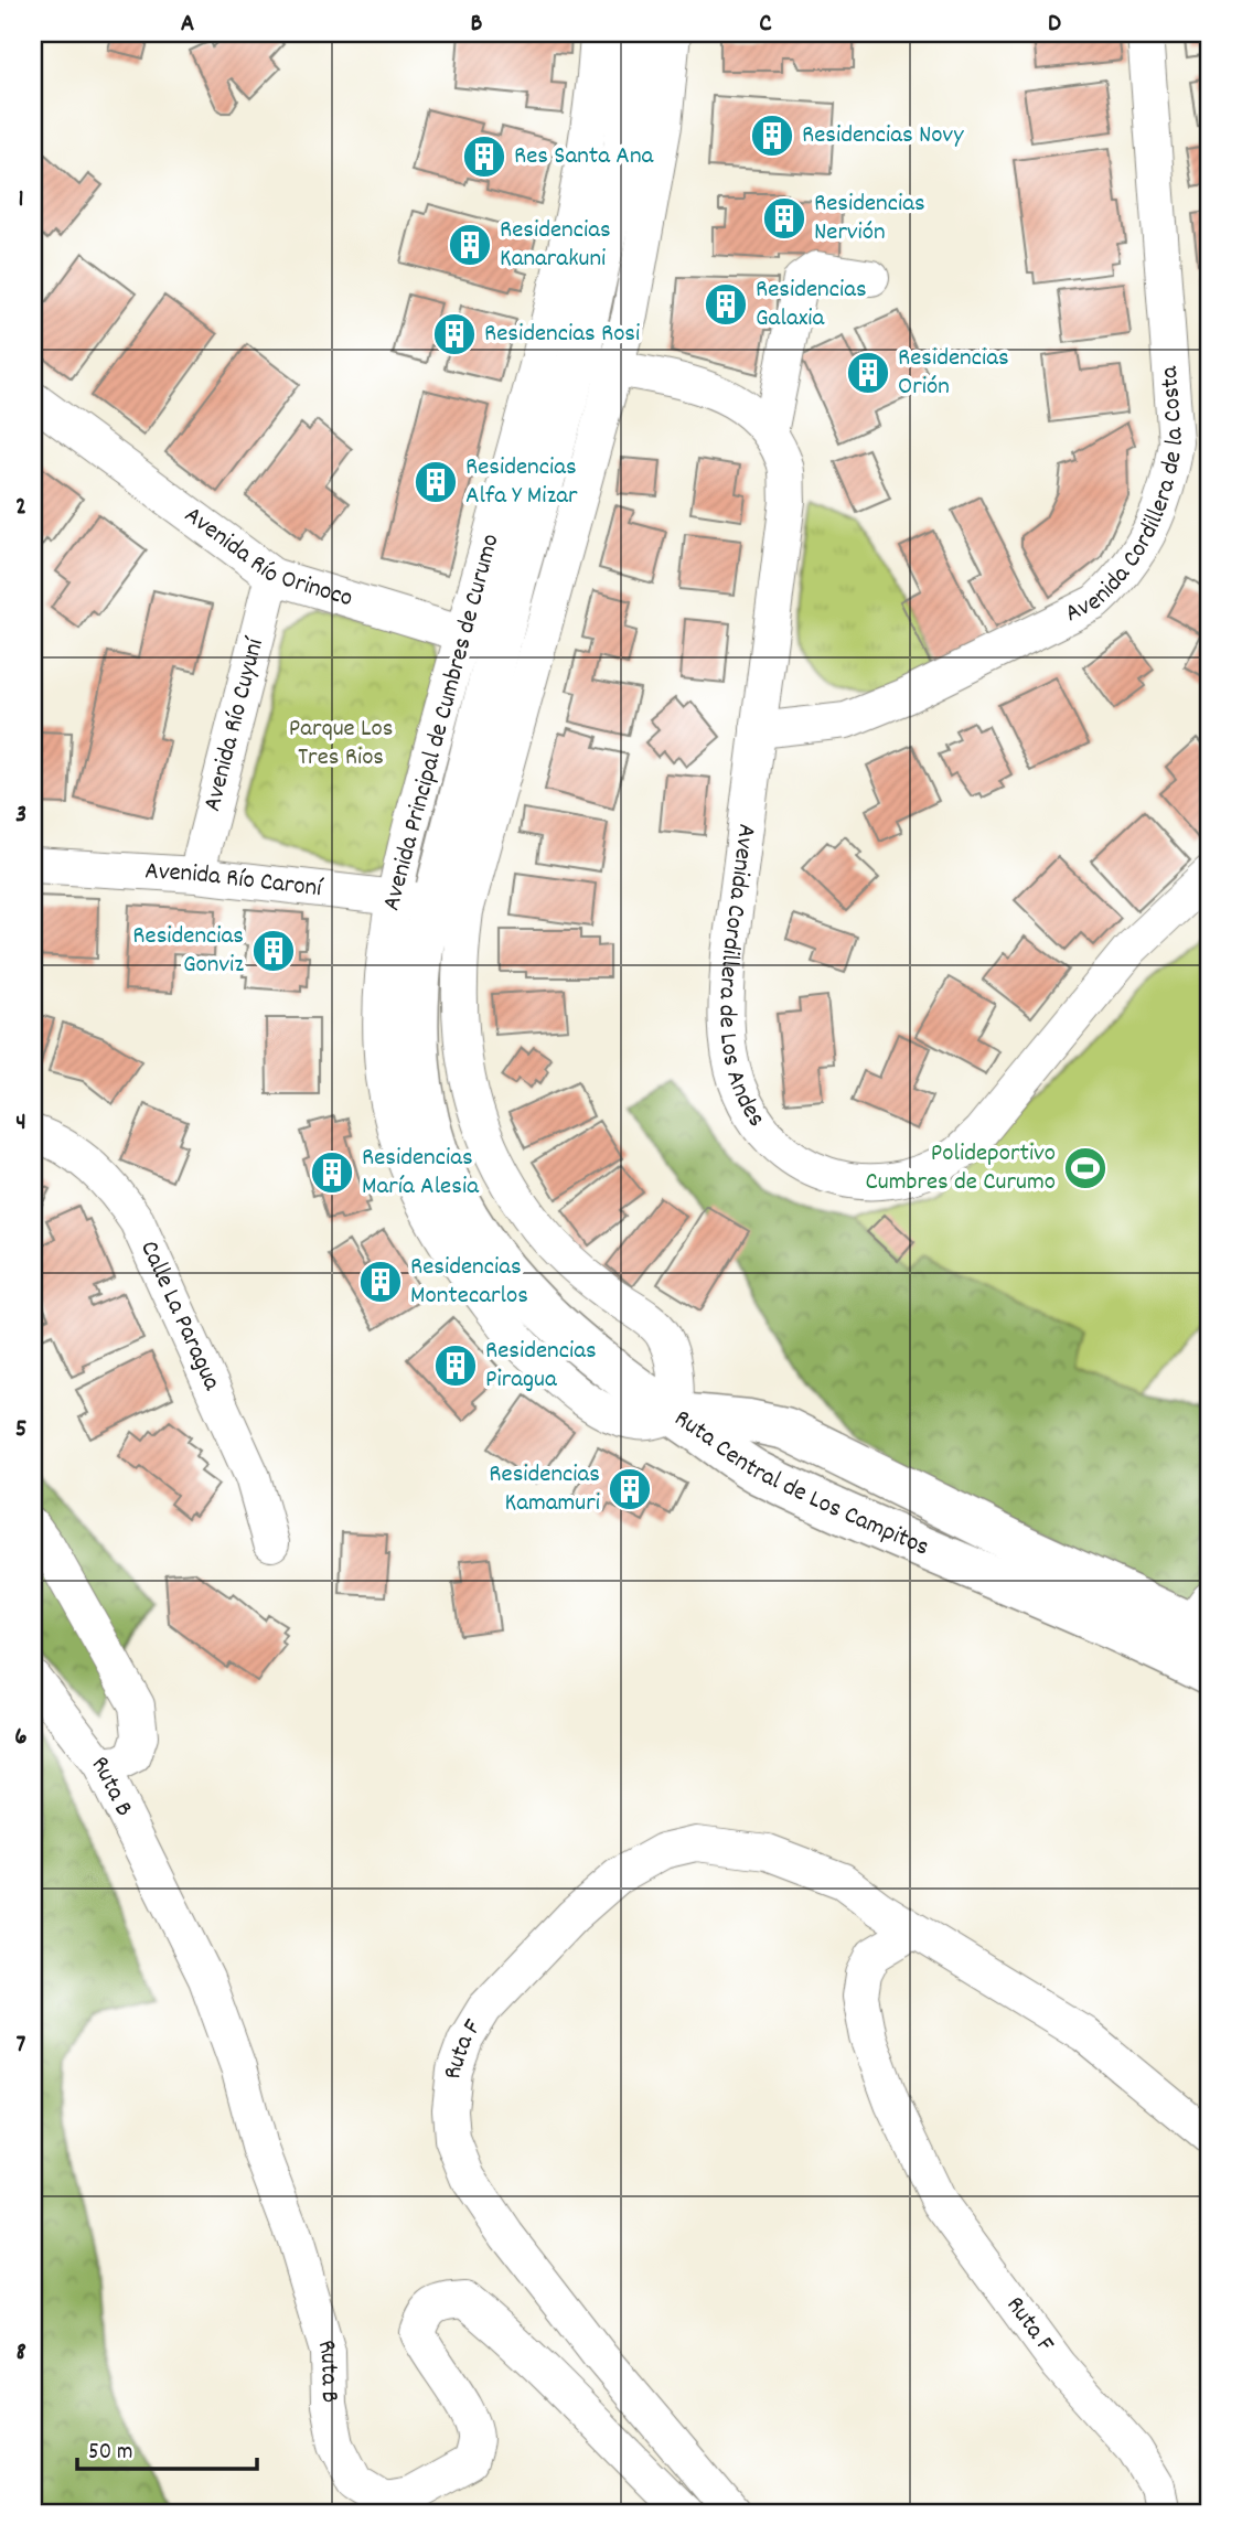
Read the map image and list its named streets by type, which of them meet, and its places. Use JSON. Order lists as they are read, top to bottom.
{
  "streets": {
    "main road": ["Avenida Principal de Cumbres de Curumo", "Ruta Central de Los Campitos"],
    "street": [
      "Avenida Cordillera de la Costa",
      "Avenida Río Orinoco",
      "Avenida Río Cuyuní",
      "Avenida Río Caroní",
      "Avenida Cordillera de Los Andes",
      "Calle La Paragua",
      "Ruta B",
      "Ruta F"
    ]
  },
  "crossings": [
    ["Avenida Cordillera de la Costa", "Avenida Cordillera de Los Andes"],
    ["Avenida Río Orinoco", "Avenida Principal de Cumbres de Curumo"],
    ["Avenida Río Orinoco", "Avenida Río Cuyuní"],
    ["Avenida Principal de Cumbres de Curumo", "Avenida Río Caroní"],
    ["Avenida Principal de Cumbres de Curumo", "Avenida Cordillera de Los Andes"],
    ["Avenida Principal de Cumbres de Curumo", "Ruta Central de Los Campitos"],
    ["Avenida Río Cuyuní", "Avenida Río Caroní"]
  ],
  "parks": ["Parque Los Tres Rios"],
  "places": {
    "building": [
      "Residencias Novy",
      "Res Santa Ana",
      "Residencias Nervión",
      "Residencias Kanarakuni",
      "Residencias Galaxia",
      "Residencias Rosi",
      "Residencias Orión",
      "Residencias Alfa Y Mizar",
      "Residencias Gonviz",
      "Residencias María Alesia",
      "Residencias Montecarlos",
      "Residencias Piragua",
      "Residencias Kamamuri"
    ],
    "sports": ["Polideportivo Cumbres de Curumo"]
  },
  "scale_bar": "50 m",
  "grid": {
    "columns": [
      "A",
      "B",
      "C",
      "D"
    ],
    "rows": [
      "1",
      "2",
      "3",
      "4",
      "5",
      "6",
      "7",
      "8"
    ]
  }
}
